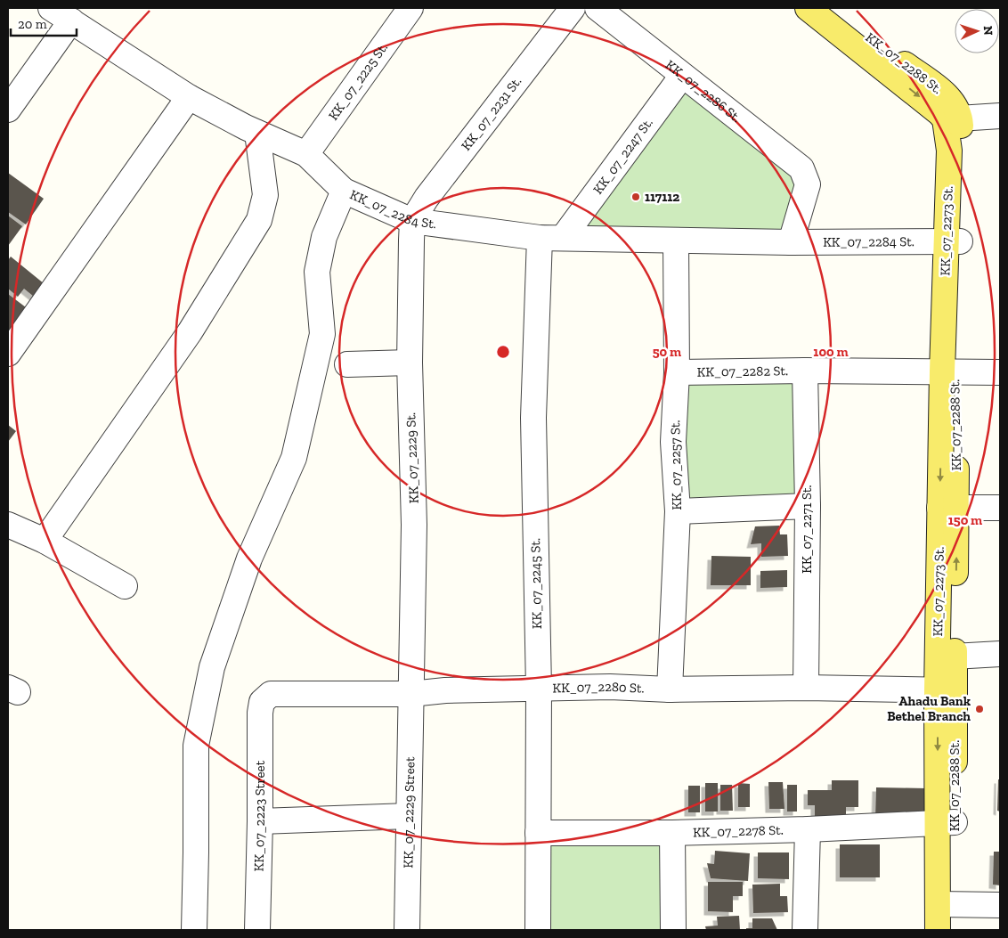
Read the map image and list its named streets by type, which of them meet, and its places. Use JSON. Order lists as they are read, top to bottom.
{
  "streets": {
    "main road": ["KK_07_2288 St.", "KK_07_2273 St."],
    "street": [
      "KK_07_2225 St.",
      "KK_07_2286 St.",
      "KK_07_2231 St.",
      "KK_07_2247 St.",
      "KK_07_2284 St.",
      "KK_07_2282 St.",
      "KK_07_2229 St.",
      "KK_07_2257 St.",
      "KK_07_2271 St.",
      "KK_07_2245 St.",
      "KK_07_2280 St.",
      "KK_07_2229 Street",
      "KK_07_2223 Street",
      "KK_07_2278 St."
    ]
  },
  "crossings": [
    ["KK_07_2288 St.", "KK_07_2273 St."],
    ["KK_07_2225 St.", "KK_07_2284 St."],
    ["KK_07_2286 St.", "KK_07_2247 St."],
    ["KK_07_2286 St.", "KK_07_2284 St."],
    ["KK_07_2231 St.", "KK_07_2284 St."],
    ["KK_07_2231 St.", "KK_07_2229 St."],
    ["KK_07_2247 St.", "KK_07_2284 St."],
    ["KK_07_2247 St.", "KK_07_2245 St."],
    ["KK_07_2284 St.", "KK_07_2273 St."],
    ["KK_07_2284 St.", "KK_07_2229 St."],
    ["KK_07_2284 St.", "KK_07_2257 St."],
    ["KK_07_2284 St.", "KK_07_2245 St."],
    ["KK_07_2273 St.", "KK_07_2282 St."],
    ["KK_07_2273 St.", "KK_07_2280 St."],
    ["KK_07_2273 St.", "KK_07_2278 St."],
    ["KK_07_2282 St.", "KK_07_2257 St."],
    ["KK_07_2282 St.", "KK_07_2271 St."],
    ["KK_07_2229 St.", "KK_07_2280 St."],
    ["KK_07_2229 St.", "KK_07_2229 Street"],
    ["KK_07_2257 St.", "KK_07_2280 St."],
    ["KK_07_2271 St.", "KK_07_2280 St."],
    ["KK_07_2245 St.", "KK_07_2280 St."],
    ["KK_07_2245 St.", "KK_07_2278 St."],
    ["KK_07_2280 St.", "KK_07_2229 Street"],
    ["KK_07_2280 St.", "KK_07_2223 Street"]
  ],
  "places": ["117112", "Ahadu Bank Bethel Branch"],
  "scale_bar": "20 m",
  "north": "right",
  "rings": ["50 m", "100 m", "150 m"]
}
